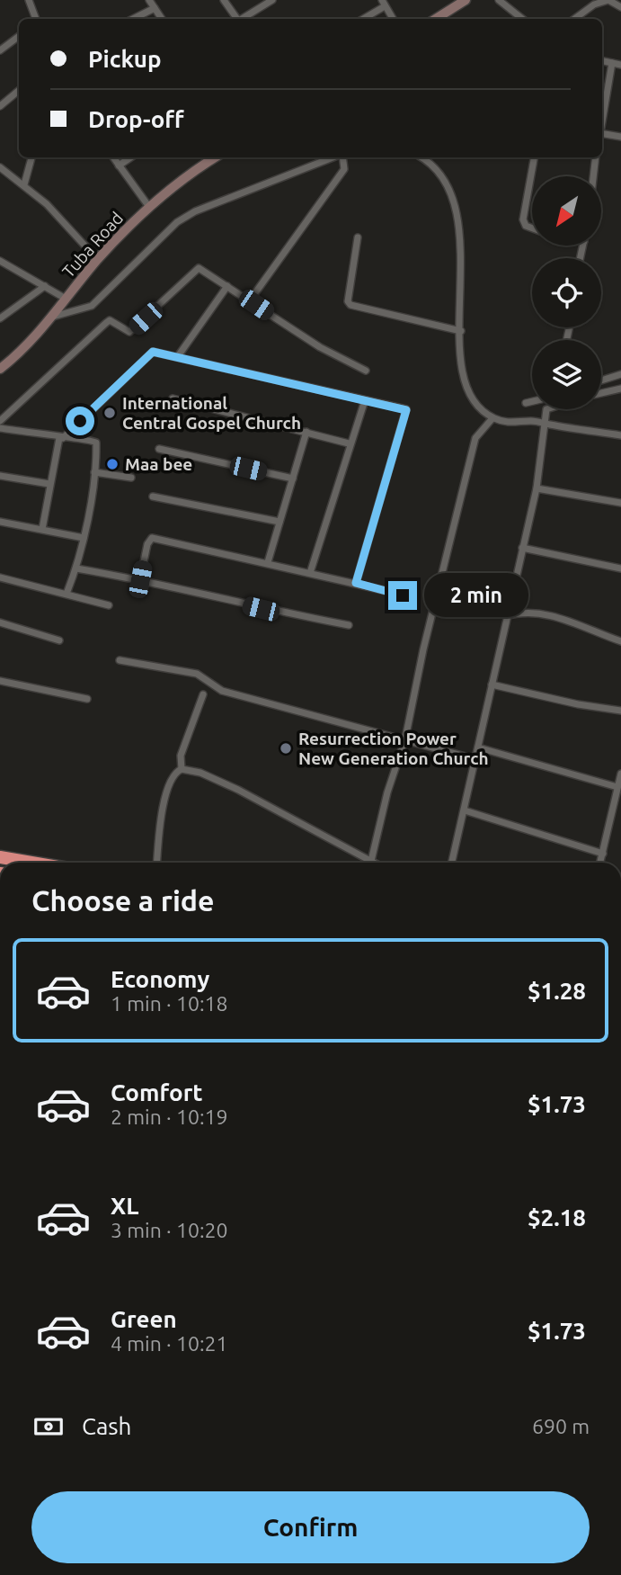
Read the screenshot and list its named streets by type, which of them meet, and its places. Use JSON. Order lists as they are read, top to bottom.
{
  "streets": {
    "street": ["Tuba Road"]
  },
  "places": ["International Central Gospel Church", "Maa bee", "Resurrection Power New Generation Church"],
  "north": "bottom left",
  "page": {
    "banner": ["Pickup", "Drop-off"],
    "bubble": "2 min",
    "heading": "Choose a ride",
    "list": [
      {
        "name": "Economy",
        "note": "1 min · 10:18",
        "value": "$1.28"
      },
      {
        "name": "Comfort",
        "note": "2 min · 10:19",
        "value": "$1.73"
      },
      {
        "name": "XL",
        "note": "3 min · 10:20",
        "value": "$2.18"
      },
      {
        "name": "Green",
        "note": "4 min · 10:21",
        "value": "$1.73"
      }
    ],
    "pay": ["Cash", "690 m"],
    "buttons": "Confirm"
  }
}
